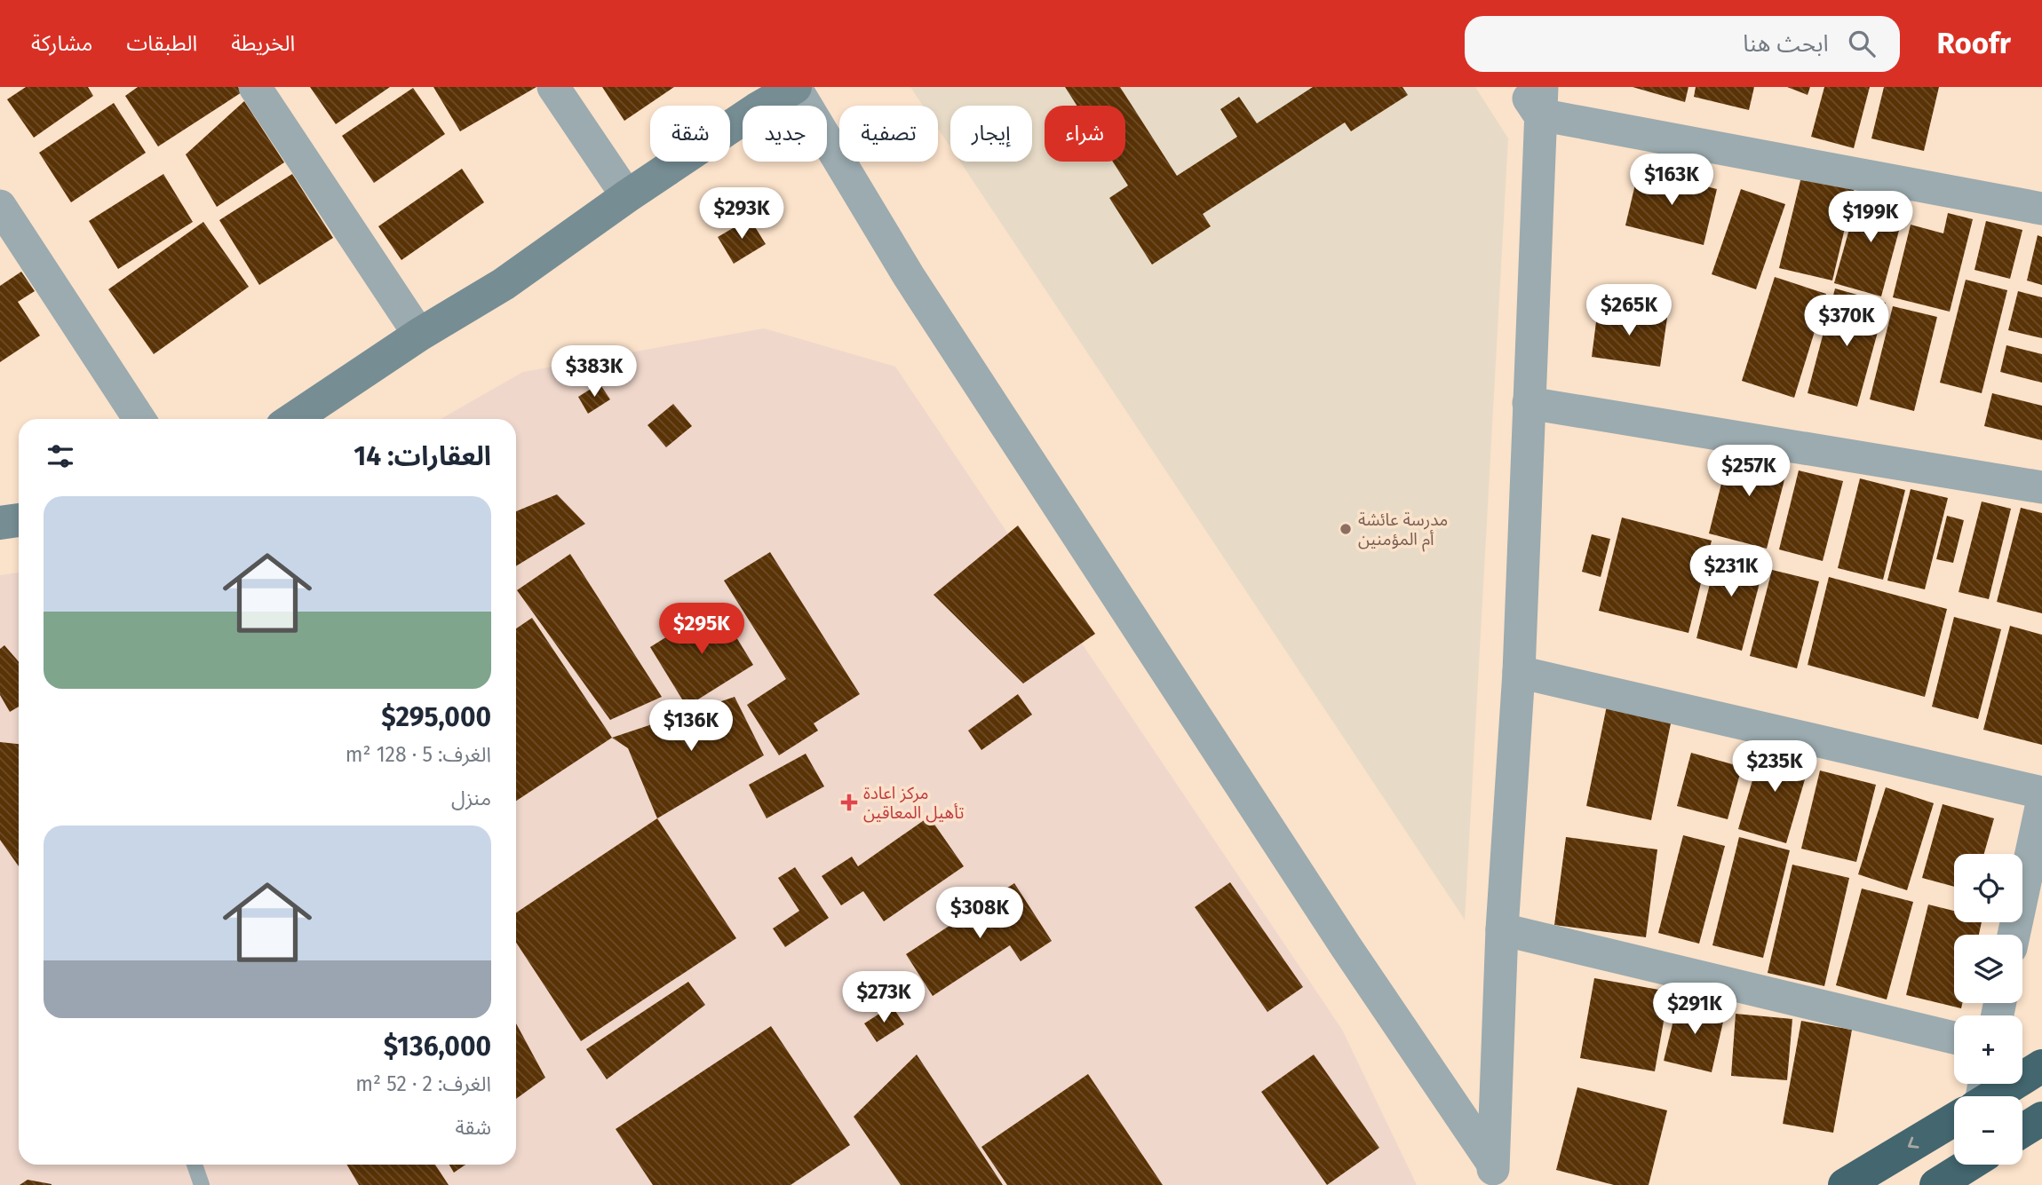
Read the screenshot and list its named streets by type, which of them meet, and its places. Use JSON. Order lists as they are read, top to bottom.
{
  "places": {
    "other": ["مدرسة عائشة أم المؤمنين"],
    "health": ["مركز اعادة تأهيل المعاقين"]
  },
  "page": {
    "header": "Roofr",
    "search": "ابحث هنا",
    "nav": ["الخريطة", "الطبقات", "مشاركة"],
    "chip": [
      "شراء",
      "إيجار",
      "تصفية",
      "جديد",
      "شقة"
    ],
    "price": [
      "$163K",
      "$293K",
      "$199K",
      "$265K",
      "$370K",
      "$383K",
      "$257K",
      "$231K",
      "$295K",
      "$136K",
      "$235K",
      "$308K",
      "$273K",
      "$291K"
    ],
    "heading": "العقارات: 14",
    "list": [
      {
        "name": "$295,000",
        "note": "الغرف: 5 · 128 m² · منزل"
      },
      {
        "name": "$136,000",
        "note": "الغرف: 2 · 52 m² · شقة"
      }
    ],
    "map_buttons": ["+", "−"]
  }
}
